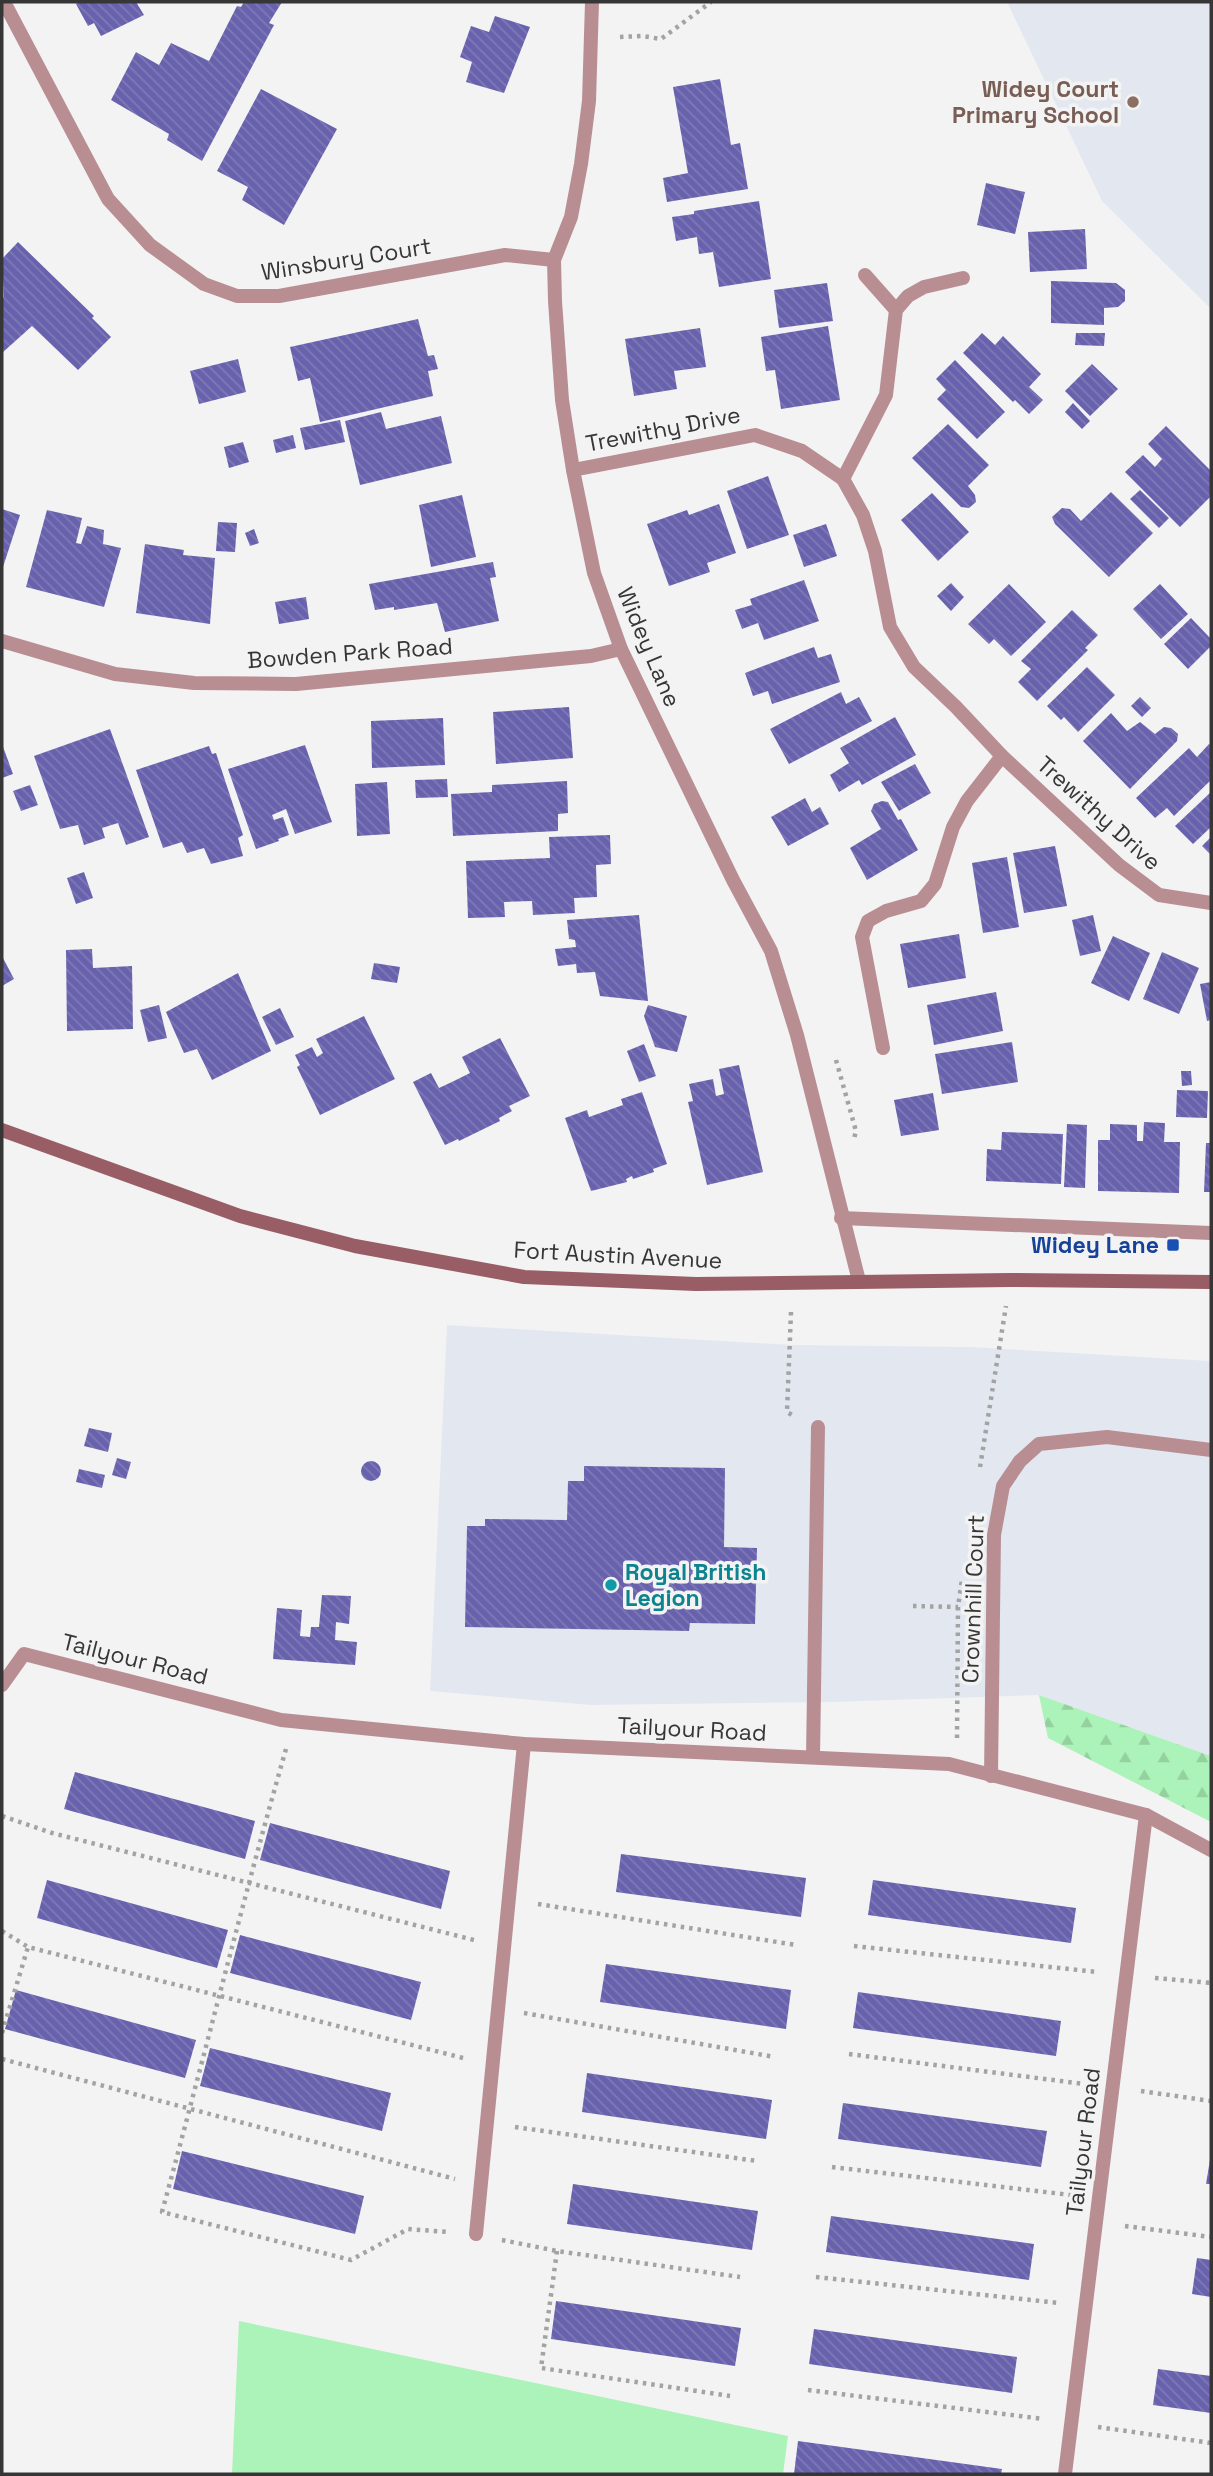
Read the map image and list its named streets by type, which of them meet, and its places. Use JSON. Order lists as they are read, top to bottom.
{
  "streets": {
    "main road": ["Fort Austin Avenue"],
    "street": [
      "Winsbury Court",
      "Trewithy Drive",
      "Widey Lane",
      "Bowden Park Road",
      "Crownhill Court",
      "Tailyour Road"
    ]
  },
  "crossings": [
    ["Winsbury Court", "Widey Lane"],
    ["Trewithy Drive", "Widey Lane"],
    ["Widey Lane", "Bowden Park Road"],
    ["Widey Lane", "Fort Austin Avenue"],
    ["Crownhill Court", "Tailyour Road"]
  ],
  "places": {
    "other": ["Widey Court Primary School", "Royal British Legion"],
    "transit": ["Widey Lane"]
  }
}
